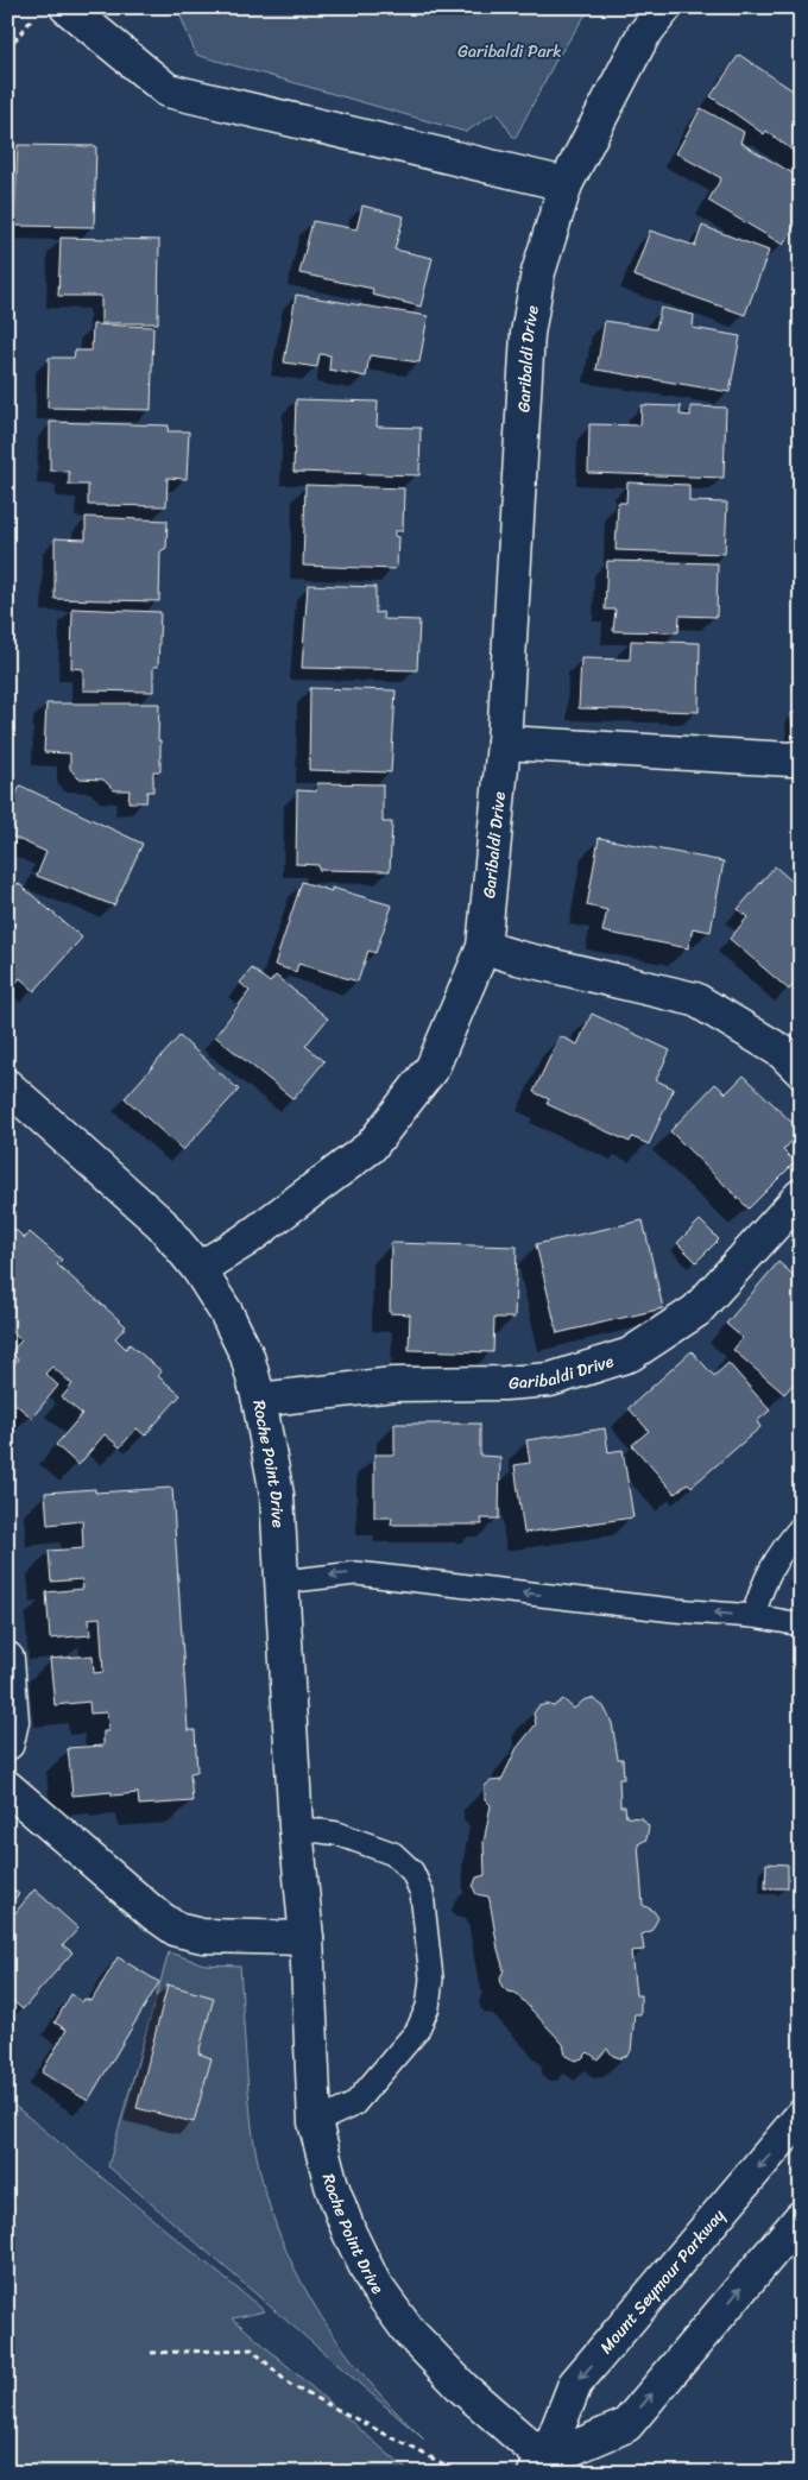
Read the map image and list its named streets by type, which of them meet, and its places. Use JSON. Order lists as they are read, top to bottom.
{
  "streets": {
    "street": ["Garibaldi Drive", "Roche Point Drive", "Mount Seymour Parkway"]
  },
  "crossings": [
    ["Garibaldi Drive", "Roche Point Drive"],
    ["Roche Point Drive", "Mount Seymour Parkway"]
  ],
  "parks": ["Garibaldi Park"]
}
